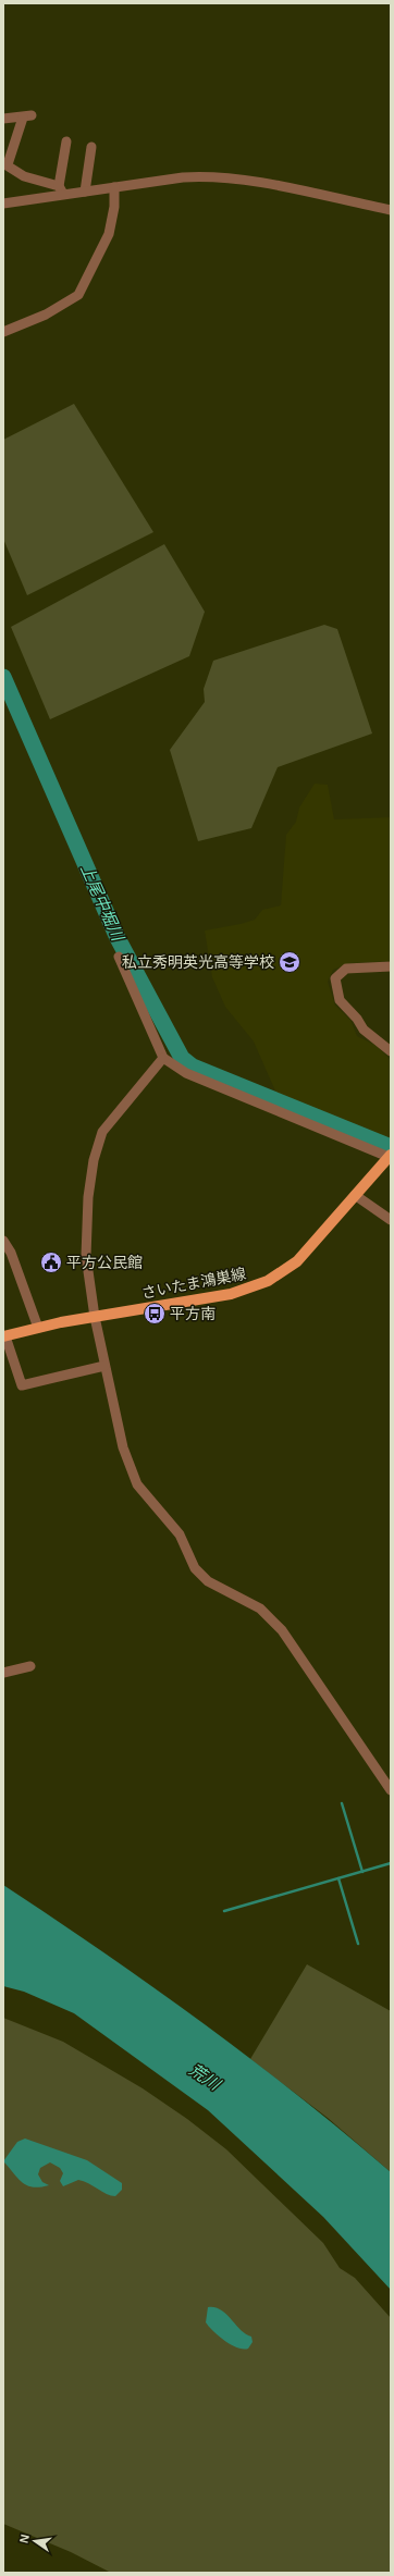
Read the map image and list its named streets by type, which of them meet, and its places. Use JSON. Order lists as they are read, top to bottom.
{
  "streets": {
    "main road": ["さいたま鴻巣線"]
  },
  "water": ["上尾中堀川", "荒川"],
  "places": {
    "school or university": ["私立秀明英光高等学校"],
    "public building": ["平方公民館"],
    "bus stop": ["平方南"]
  },
  "north": "left"
}
